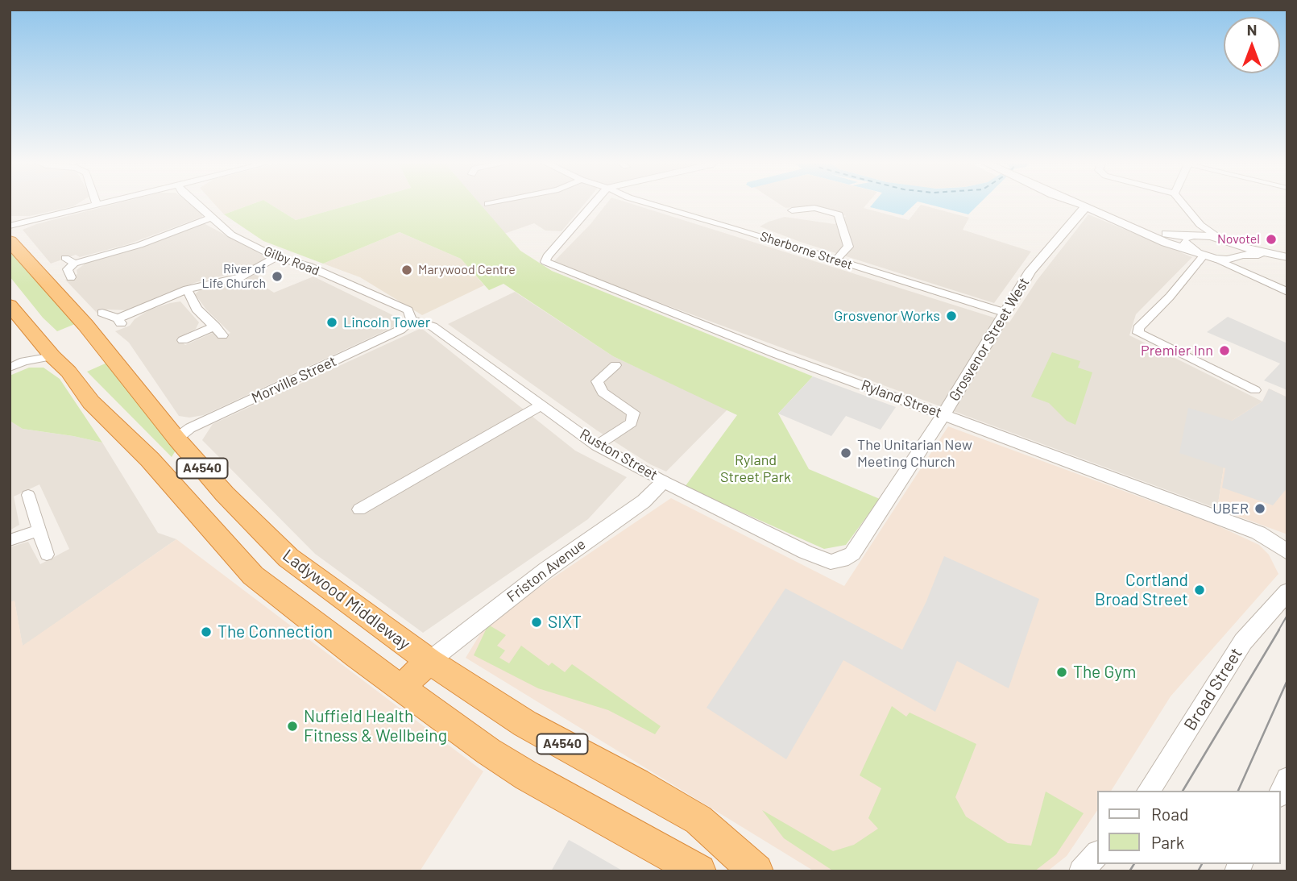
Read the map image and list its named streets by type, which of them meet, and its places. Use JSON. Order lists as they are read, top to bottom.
{
  "streets": {
    "highway": ["A4540", "Ladywood Middleway"],
    "street": [
      "Sherborne Street",
      "Gilby Road",
      "Grosvenor Street West",
      "Morville Street",
      "Ryland Street",
      "Ruston Street",
      "Friston Avenue",
      "Broad Street"
    ]
  },
  "crossings": [
    ["Sherborne Street", "Grosvenor Street West"],
    ["Gilby Road", "Morville Street"],
    ["Gilby Road", "Ruston Street"],
    ["Grosvenor Street West", "Ryland Street"],
    ["Grosvenor Street West", "Ruston Street"],
    ["Morville Street", "Ruston Street"],
    ["Morville Street", "Ladywood Middleway"],
    ["Ruston Street", "Friston Avenue"],
    ["Friston Avenue", "Ladywood Middleway"]
  ],
  "parks": ["Ryland Street Park"],
  "places": [
    "Novotel",
    "Marywood Centre",
    "River of Life Church",
    "Grosvenor Works",
    "Lincoln Tower",
    "Premier Inn",
    "The Unitarian New Meeting Church",
    "UBER",
    "Cortland Broad Street",
    "SIXT",
    "The Connection",
    "The Gym",
    "Nuffield Health Fitness & Wellbeing"
  ],
  "legend": ["Road", "Park"],
  "north": "top"
}
